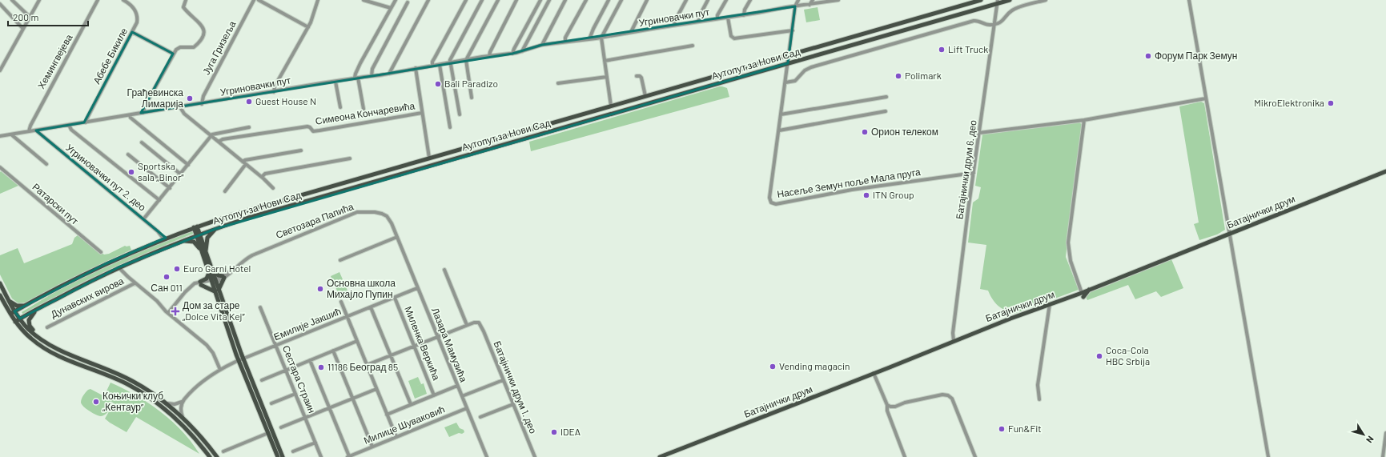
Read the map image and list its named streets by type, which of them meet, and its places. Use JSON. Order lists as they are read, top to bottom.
{
  "streets": {
    "main road": ["Аутопут за Нови Сад", "Батајнички друм"],
    "street": [
      "Угриновачки пут",
      "Југа Гризеља",
      "Абебе Бикиле",
      "Хемингвејева",
      "Симеона Кончаревића",
      "Батајнички друм 6. део",
      "Угриновачки пут 2. део",
      "Насеље Земун поље Мала пруга",
      "Ратарски пут",
      "Светозара Папића",
      "Дунавских вирова",
      "Емилије Јакшић",
      "Миленка Веркића",
      "Лазара Мамузића",
      "Сестара Страин",
      "Батајнички друм 1. део",
      "Милице Шуваковић"
    ]
  },
  "crossings": [
    ["Угриновачки пут", "Југа Гризеља"],
    ["Угриновачки пут", "Абебе Бикиле"],
    ["Угриновачки пут", "Хемингвејева"],
    ["Угриновачки пут", "Угриновачки пут 2. део"],
    ["Угриновачки пут", "Насеље Земун поље Мала пруга"],
    ["Аутопут за Нови Сад", "Батајнички друм 6. део"],
    ["Аутопут за Нови Сад", "Угриновачки пут 2. део"],
    ["Аутопут за Нови Сад", "Насеље Земун поље Мала пруга"],
    ["Аутопут за Нови Сад", "Дунавских вирова"],
    ["Батајнички друм 6. део", "Насеље Земун поље Мала пруга"],
    ["Батајнички друм 6. део", "Батајнички друм"],
    ["Светозара Папића", "Емилије Јакшић"],
    ["Светозара Папића", "Лазара Мамузића"],
    ["Емилије Јакшић", "Миленка Веркића"],
    ["Емилије Јакшић", "Лазара Мамузића"],
    ["Емилије Јакшић", "Сестара Страин"],
    ["Лазара Мамузића", "Милице Шуваковић"]
  ],
  "places": {
    "other": [
      "Lift Truck",
      "Форум Парк Земун",
      "Polimark",
      "Bali Paradizo",
      "Грађевинска Лимарија",
      "Guest House N",
      "MikroElektronika",
      "Орион телеком",
      "Sportska sala „Binor”",
      "ITN Group",
      "Euro Garni Hotel",
      "Сан 011",
      "Основна школа Михајло Пупин",
      "Coca-Cola HBC Srbija",
      "Vending magacin",
      "11186 Београд 85",
      "Коњички клуб „Кентаур”",
      "Fun&Fit",
      "IDEA"
    ],
    "health": ["Дом за старе „Dolce Vita Kej”"]
  },
  "scale_bar": "200 m",
  "north": "bottom right"
}
